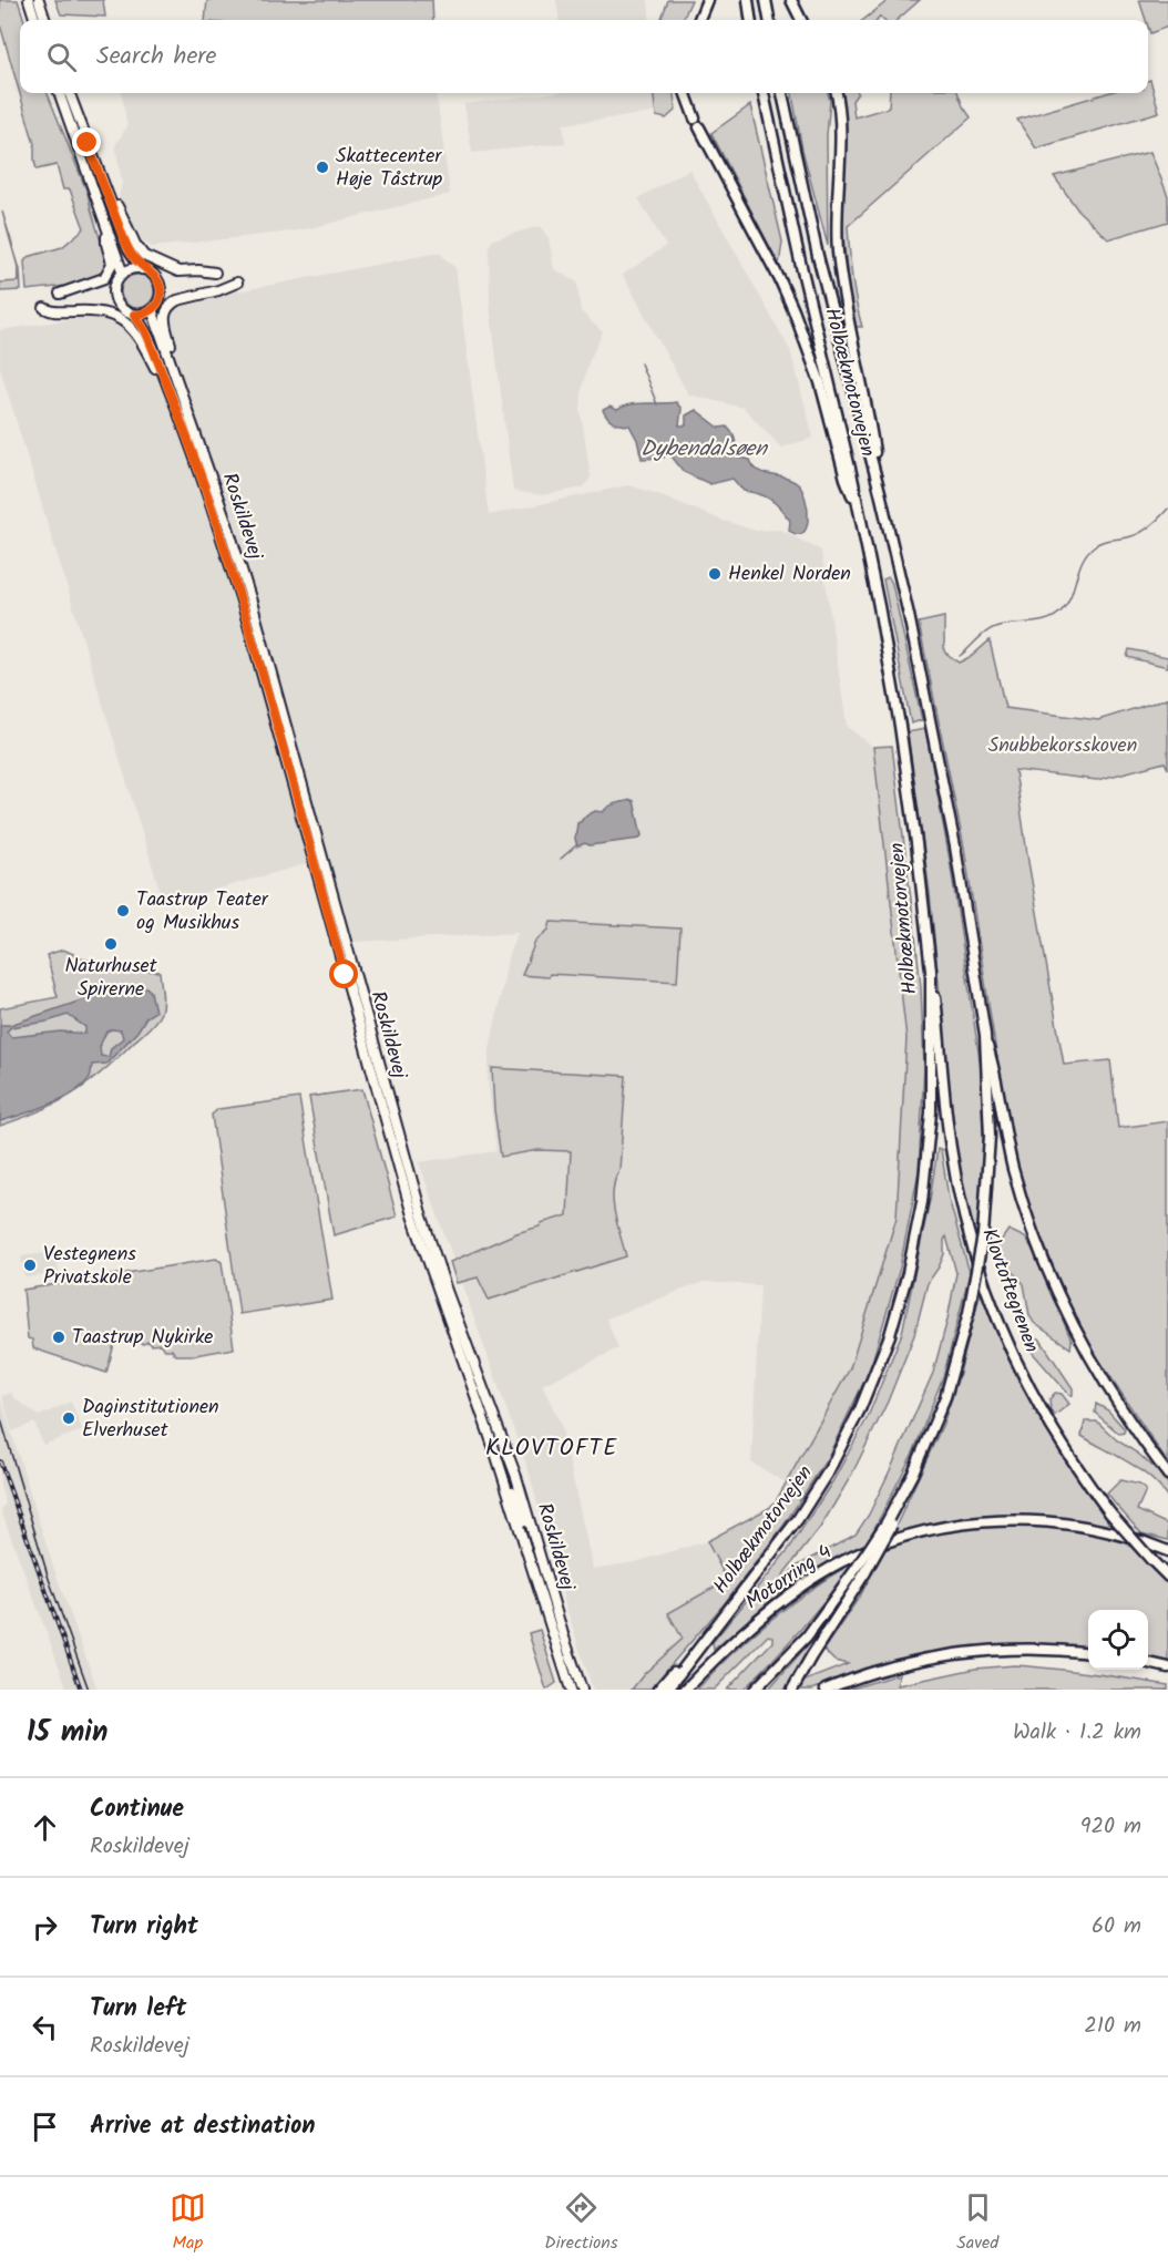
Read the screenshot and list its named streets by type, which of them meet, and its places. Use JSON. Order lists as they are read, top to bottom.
{
  "streets": {
    "highway": ["Holbækmotorvejen", "Klovtoftegrenen", "Motorring 4"],
    "main road": ["Roskildevej"]
  },
  "crossings": [
    ["Holbækmotorvejen", "Klovtoftegrenen"]
  ],
  "districts": ["KLOVTOFTE"],
  "water": ["Dybendalsøen"],
  "parks": ["Snubbekorsskoven"],
  "places": [
    "Skattecenter Høje Tåstrup",
    "Henkel Norden",
    "Taastrup Teater og Musikhus",
    "Naturhuset Spirerne",
    "Vestegnens Privatskole",
    "Taastrup Nykirke",
    "Daginstitutionen Elverhuset"
  ],
  "page": {
    "search": "Search here",
    "heading": ["15 min", "Walk · 1.2 km"],
    "list": [
      ["Continue", "Roskildevej", "920 m"],
      ["Turn right", "60 m"],
      ["Turn left", "Roskildevej", "210 m"],
      "Arrive at destination"
    ],
    "nav": ["Map", "Directions", "Saved"]
  }
}
